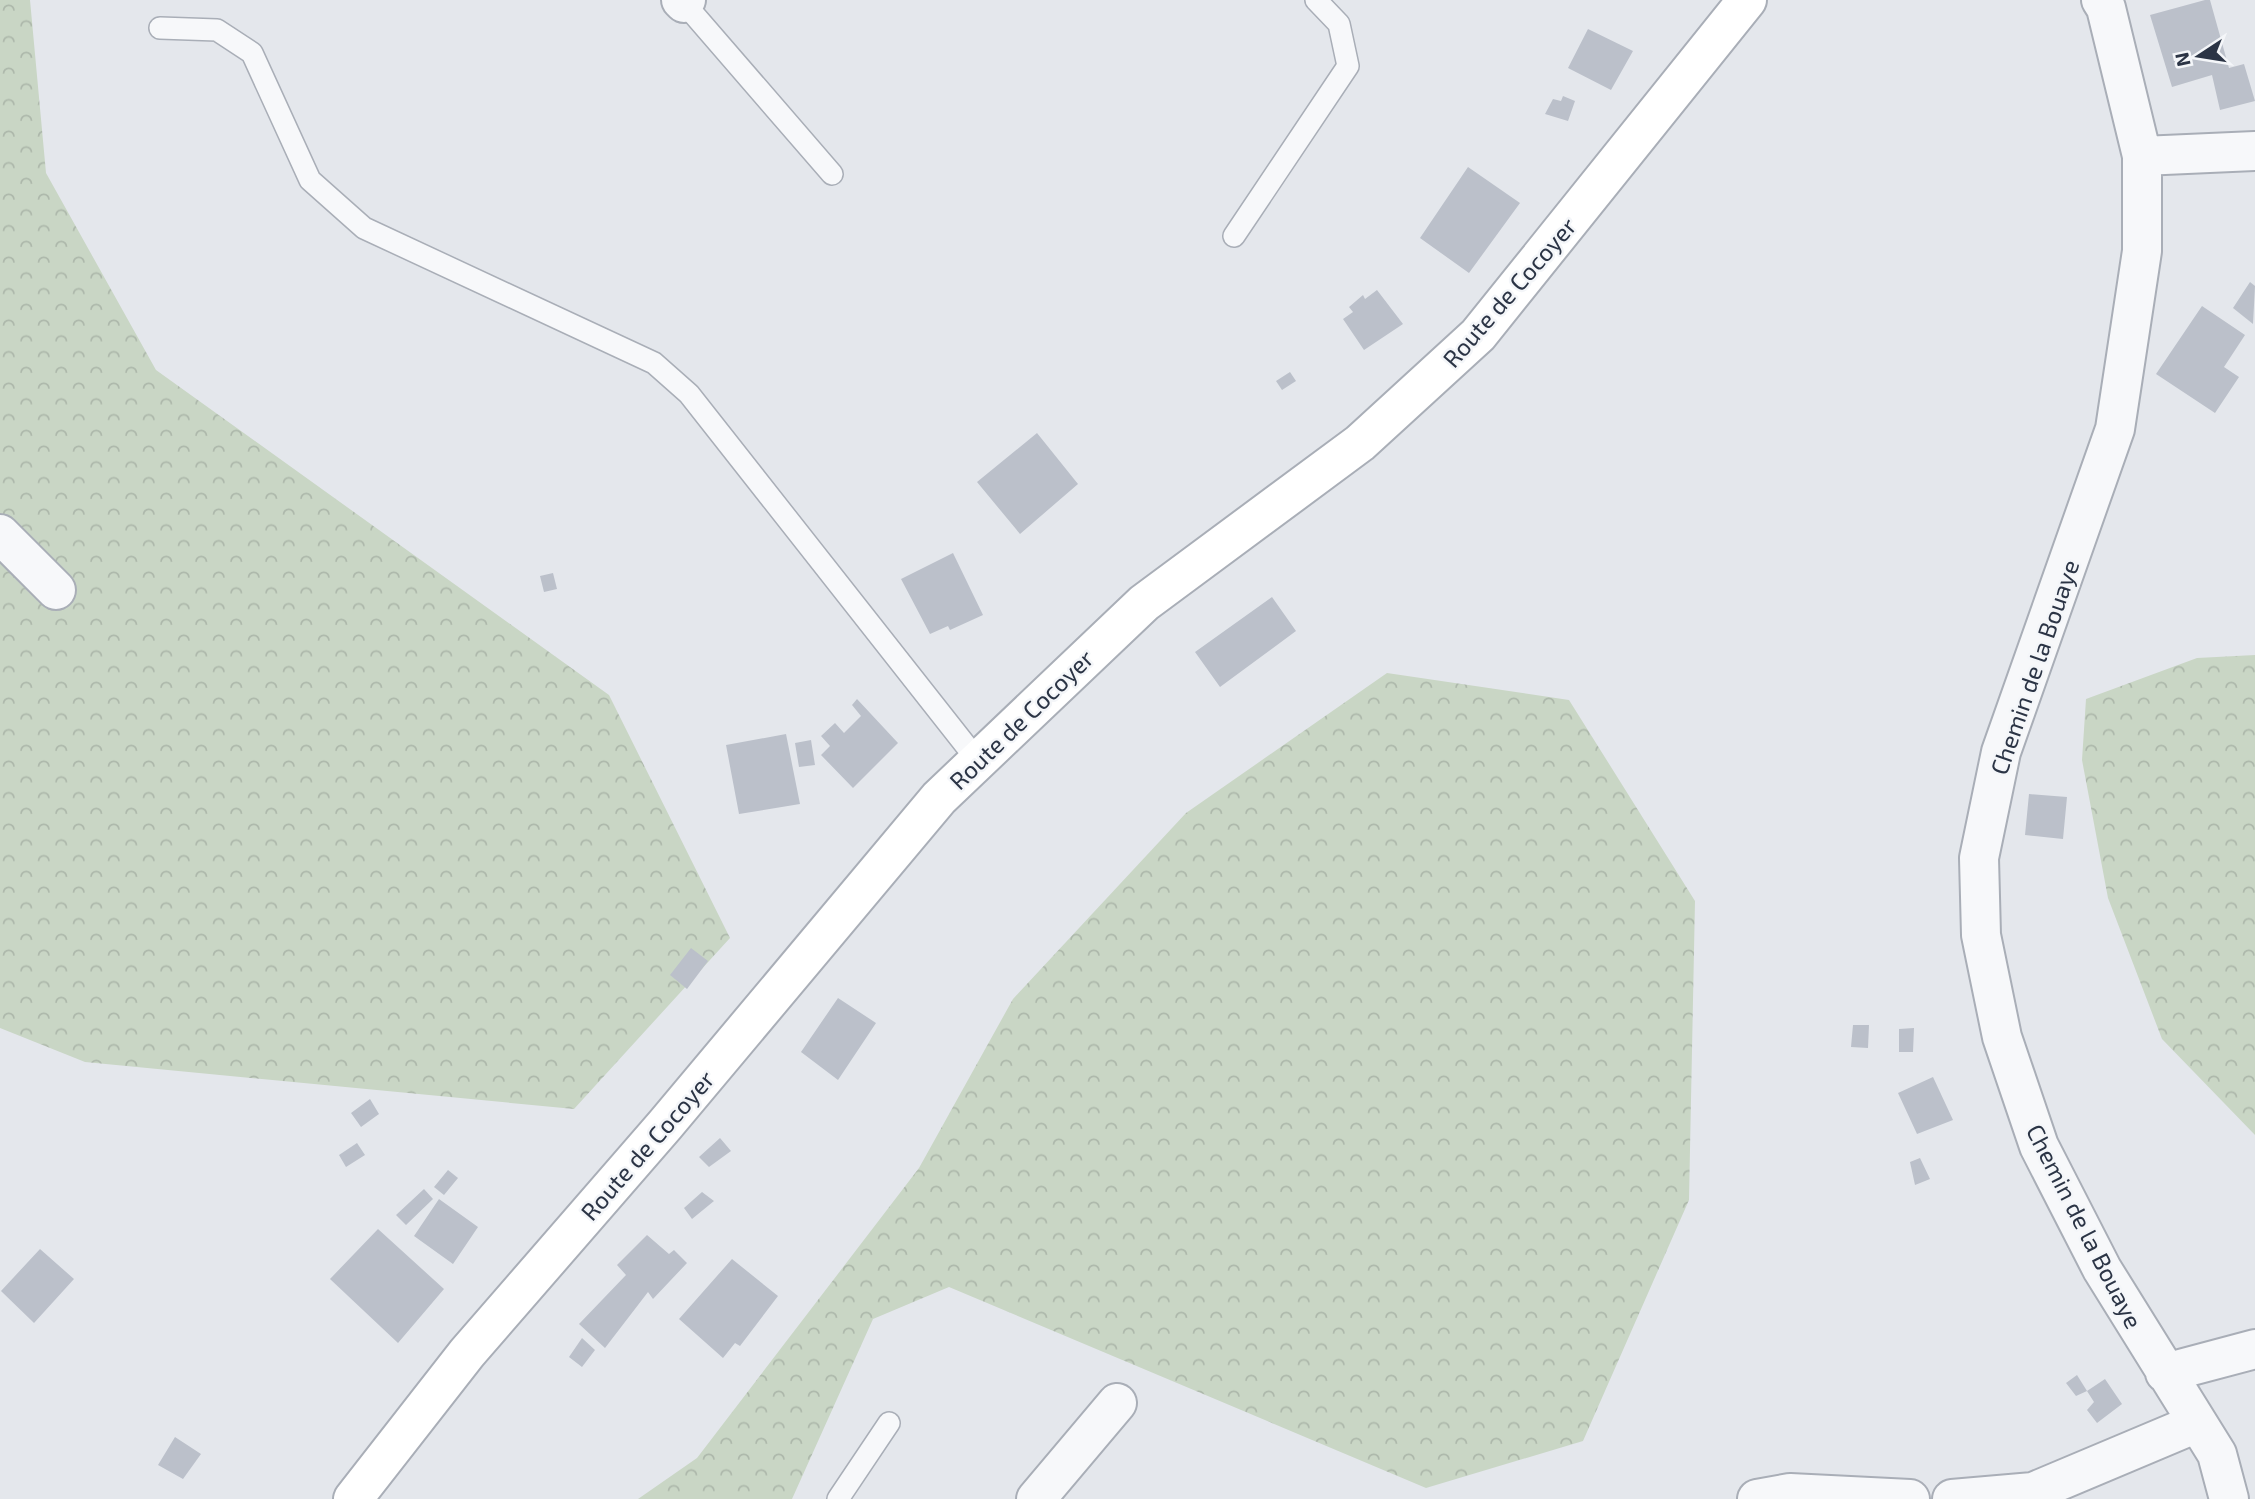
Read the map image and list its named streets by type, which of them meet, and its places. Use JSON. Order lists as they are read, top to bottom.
{
  "streets": {
    "main road": ["Route de Cocoyer"],
    "street": ["Chemin de la Bouaye"]
  },
  "north": "left"
}
